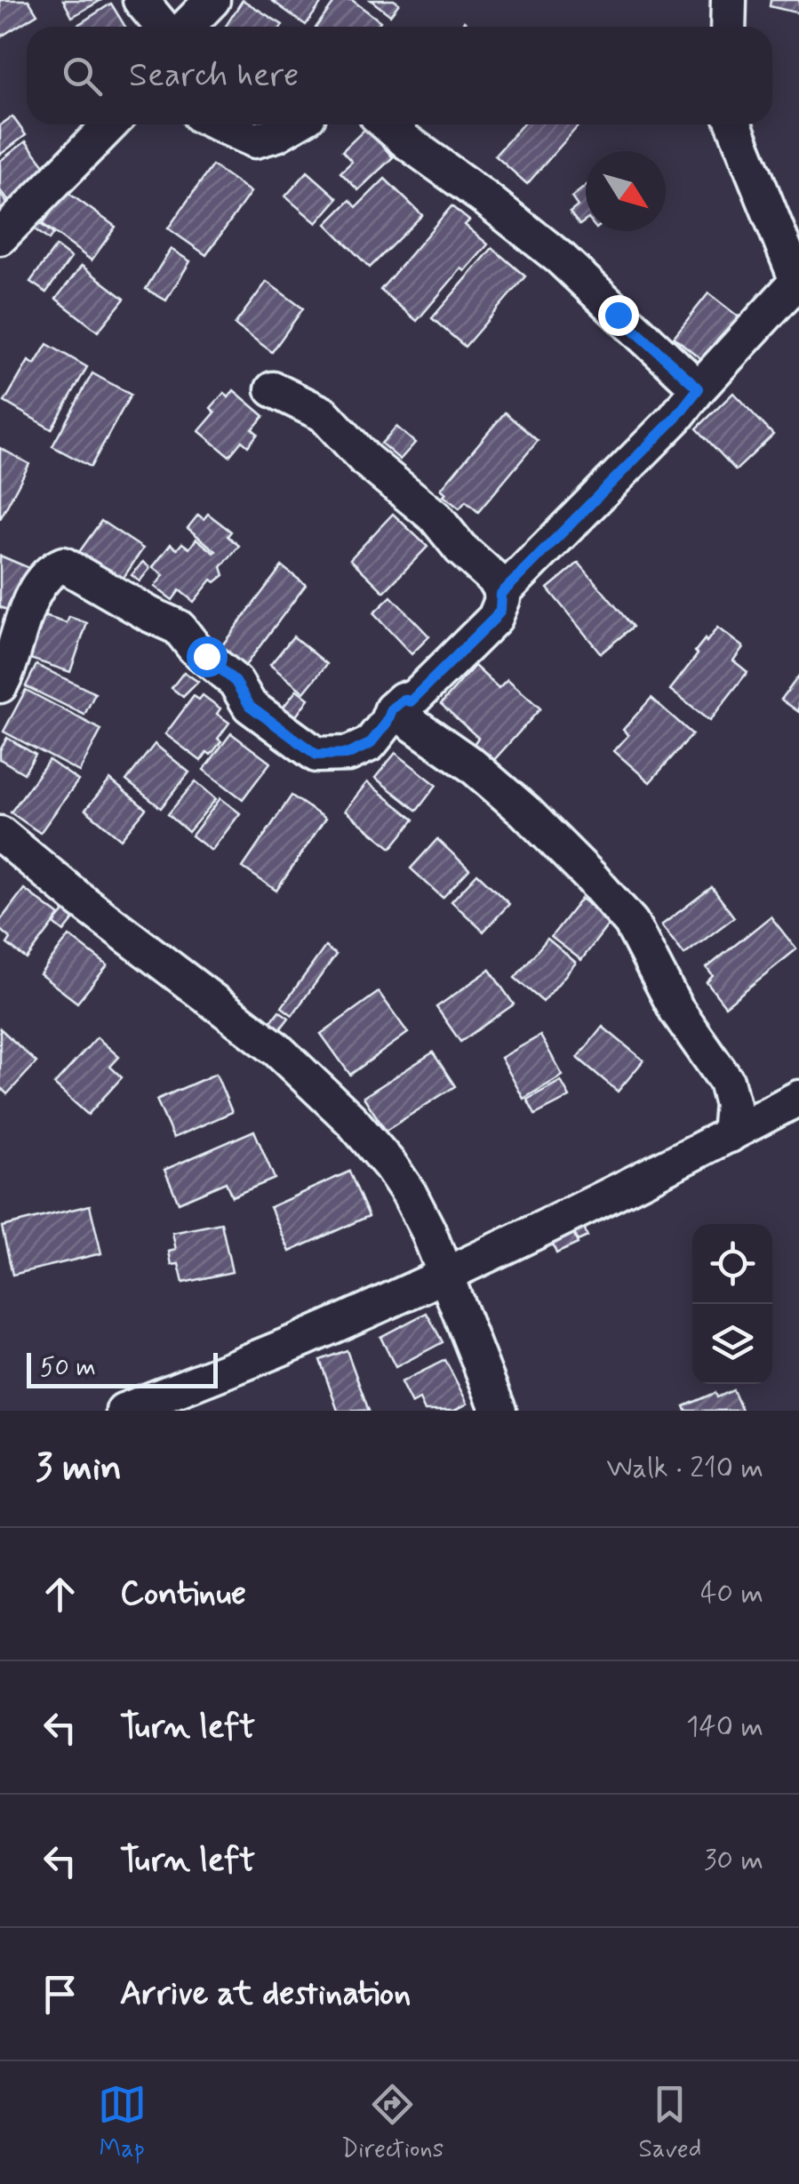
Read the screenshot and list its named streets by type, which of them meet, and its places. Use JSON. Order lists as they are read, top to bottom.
{
  "scale_bar": "50 m",
  "north": "bottom right",
  "page": {
    "search": "Search here",
    "scale": "50 m",
    "heading": ["3 min", "Walk · 210 m"],
    "list": [
      ["Continue", "40 m"],
      ["Turn left", "140 m"],
      ["Turn left", "30 m"],
      "Arrive at destination"
    ],
    "nav": ["Map", "Directions", "Saved"]
  }
}
